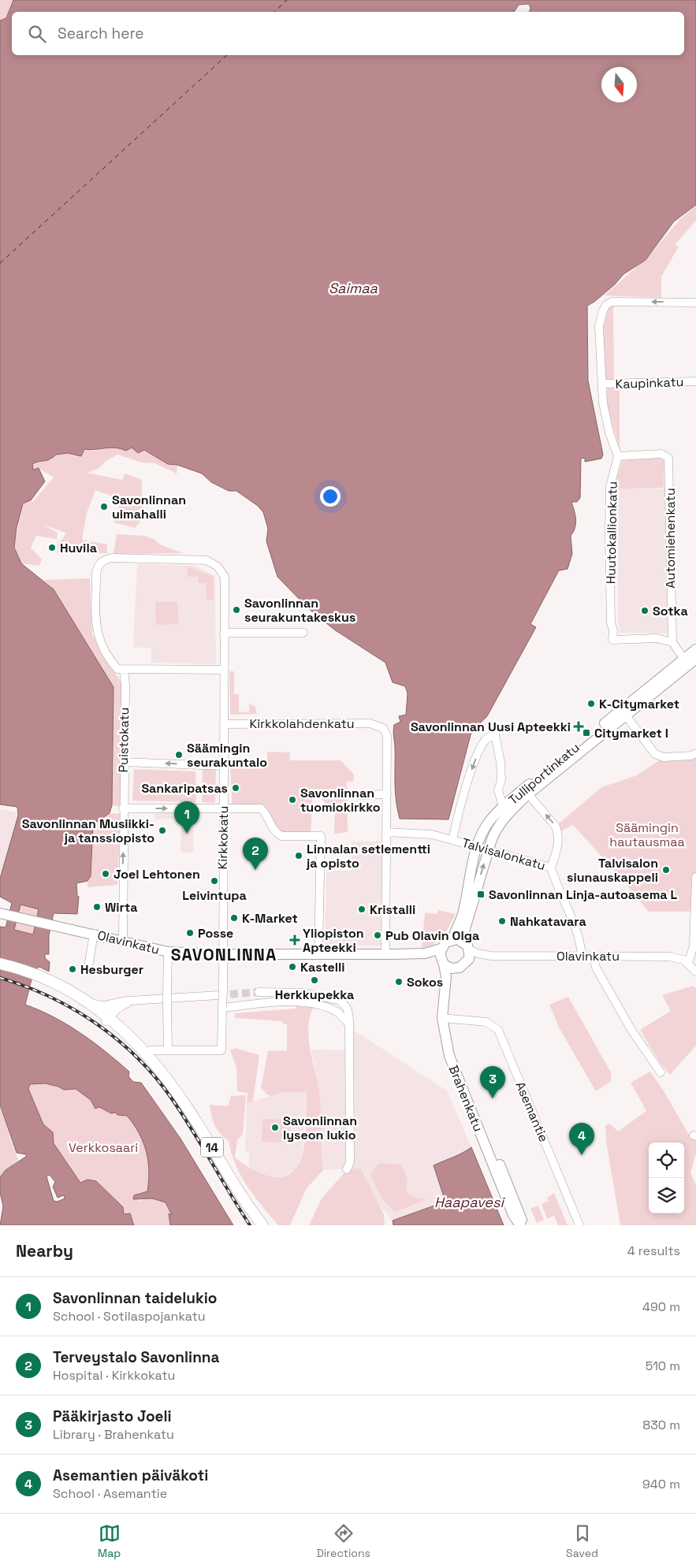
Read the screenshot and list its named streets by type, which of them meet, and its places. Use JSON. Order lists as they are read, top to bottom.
{
  "streets": {
    "highway": ["14"],
    "main road": ["Tulliportinkatu", "Olavinkatu", "Brahenkatu"],
    "street": [
      "Kaupinkatu",
      "Huutokallionkatu",
      "Automiehenkatu",
      "Kirkkolahdenkatu",
      "Puistokatu",
      "Kirkkokatu",
      "Talvisalonkatu",
      "Asemantie"
    ]
  },
  "crossings": [
    ["Huutokallionkatu", "Automiehenkatu"],
    ["Kirkkolahdenkatu", "Kirkkokatu"],
    ["Puistokatu", "Kirkkokatu"],
    ["Puistokatu", "Olavinkatu"],
    ["Tulliportinkatu", "Talvisalonkatu"],
    ["Tulliportinkatu", "Olavinkatu"],
    ["Tulliportinkatu", "Brahenkatu"],
    ["Kirkkokatu", "Olavinkatu"],
    ["Talvisalonkatu", "Olavinkatu"],
    ["Olavinkatu", "Brahenkatu"],
    ["Brahenkatu", "Asemantie"]
  ],
  "one_way": ["Puistokatu"],
  "districts": ["SAVONLINNA"],
  "water": ["Saimaa", "Haapavesi"],
  "parks": ["Säämingin hautausmaa", "Verkkosaari"],
  "places": {
    "other": [
      "Savonlinnan uimahalli",
      "Huvila",
      "Savonlinnan seurakuntakeskus",
      "Sotka",
      "K-Citymarket",
      "Säämingin seurakuntalo",
      "Sankaripatsas",
      "Savonlinnan tuomiokirkko",
      "Savonlinnan Musiikki- ja tanssiopisto",
      "Linnalan setlementti ja opisto",
      "Talvisalon siunauskappeli",
      "Joel Lehtonen",
      "Leivintupa",
      "Wirta",
      "Kristalli",
      "K-Market",
      "Nahkatavara",
      "Posse",
      "Pub Olavin Olga",
      "Kastelli",
      "Hesburger",
      "Herkkupekka",
      "Sokos",
      "Savonlinnan lyseon lukio"
    ],
    "health": ["Savonlinnan Uusi Apteekki", "Yliopiston Apteekki"],
    "transit": ["Citymarket I", "Savonlinnan Linja-autoasema L"]
  },
  "north": "bottom",
  "page": {
    "search": "Search here",
    "pins": [
      "1",
      "2",
      "3",
      "4"
    ],
    "heading": ["Nearby", "4 results"],
    "list": [
      {
        "mark": "1",
        "name": "Savonlinnan taidelukio",
        "note": "School · Sotilaspojankatu",
        "value": "490 m"
      },
      {
        "mark": "2",
        "name": "Terveystalo Savonlinna",
        "note": "Hospital · Kirkkokatu",
        "value": "510 m"
      },
      {
        "mark": "3",
        "name": "Pääkirjasto Joeli",
        "note": "Library · Brahenkatu",
        "value": "830 m"
      },
      {
        "mark": "4",
        "name": "Asemantien päiväkoti",
        "note": "School · Asemantie",
        "value": "940 m"
      }
    ],
    "nav": ["Map", "Directions", "Saved"]
  }
}
